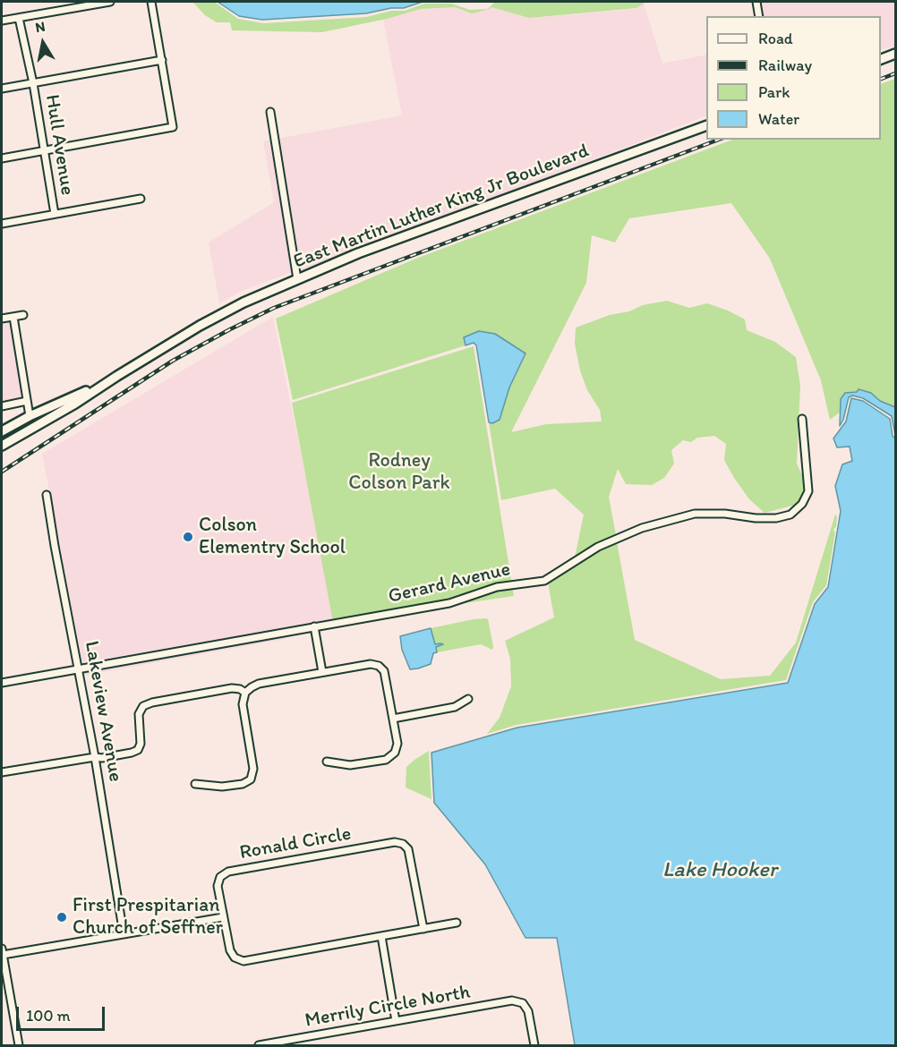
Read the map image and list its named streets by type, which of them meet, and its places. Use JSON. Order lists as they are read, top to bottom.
{
  "streets": {
    "main road": ["East Martin Luther King Jr Boulevard"],
    "street": [
      "Hull Avenue",
      "Gerard Avenue",
      "Lakeview Avenue",
      "Ronald Circle",
      "Merrily Circle North"
    ]
  },
  "crossings": [
    ["Gerard Avenue", "Lakeview Avenue"]
  ],
  "water": ["Lake Hooker"],
  "parks": ["Rodney Colson Park"],
  "places": ["Colson Elementry School", "First Prespitarian Church of Seffner"],
  "legend": [
    "Road",
    "Railway",
    "Park",
    "Water"
  ],
  "scale_bar": "100 m",
  "north": "top"
}
